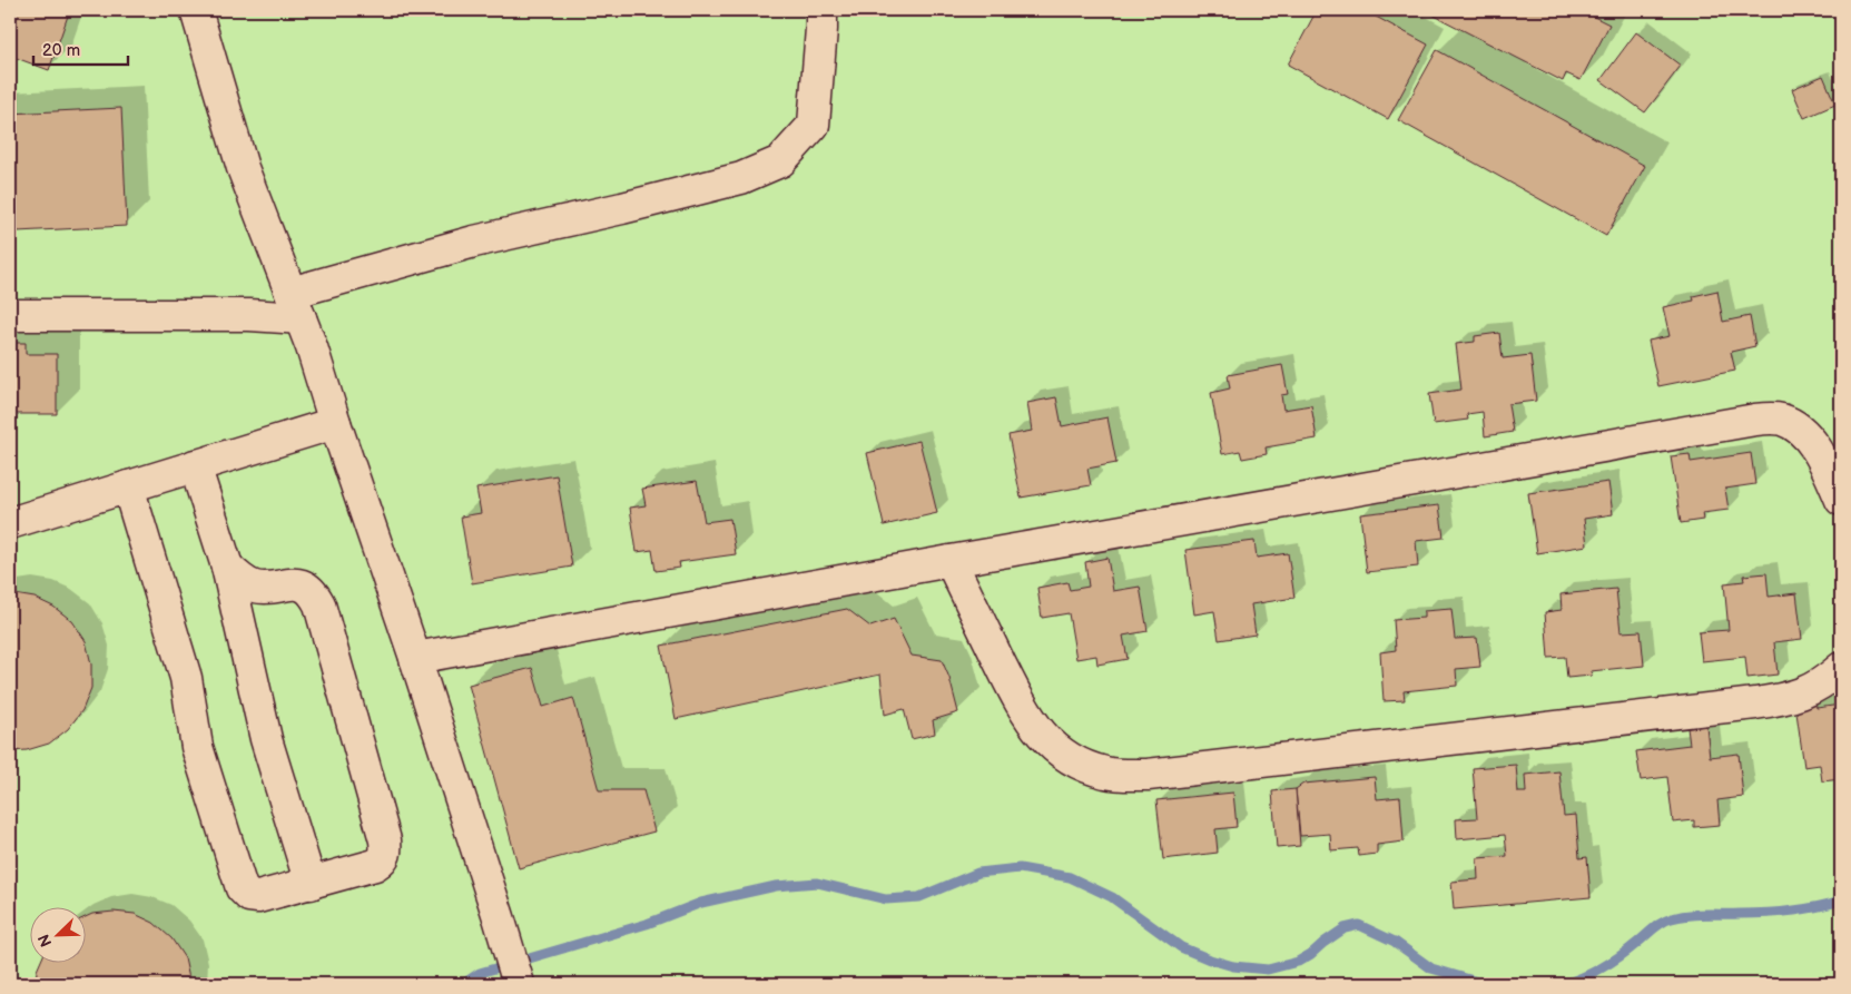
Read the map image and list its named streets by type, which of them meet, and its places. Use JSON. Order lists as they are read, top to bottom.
{
  "scale_bar": "20 m",
  "north": "bottom left"
}
